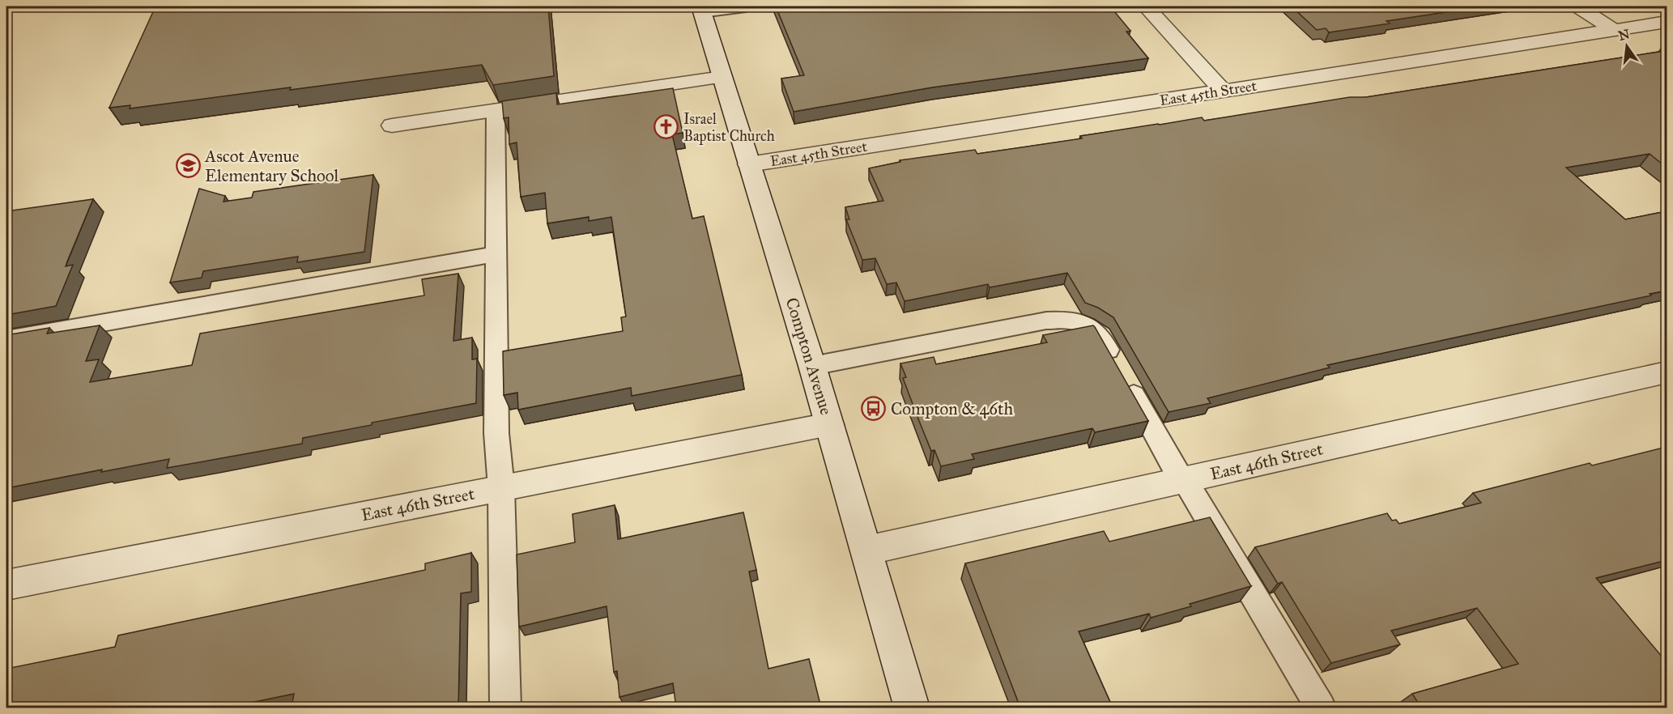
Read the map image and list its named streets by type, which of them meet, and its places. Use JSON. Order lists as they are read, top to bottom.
{
  "streets": {
    "street": ["East 45th Street", "Compton Avenue", "East 46th Street"]
  },
  "crossings": [
    ["East 45th Street", "Compton Avenue"],
    ["Compton Avenue", "East 46th Street"]
  ],
  "places": {
    "church": ["Israel Baptist Church"],
    "school or university": ["Ascot Avenue Elementary School"],
    "bus stop": ["Compton & 46th"]
  },
  "north": "top"
}
